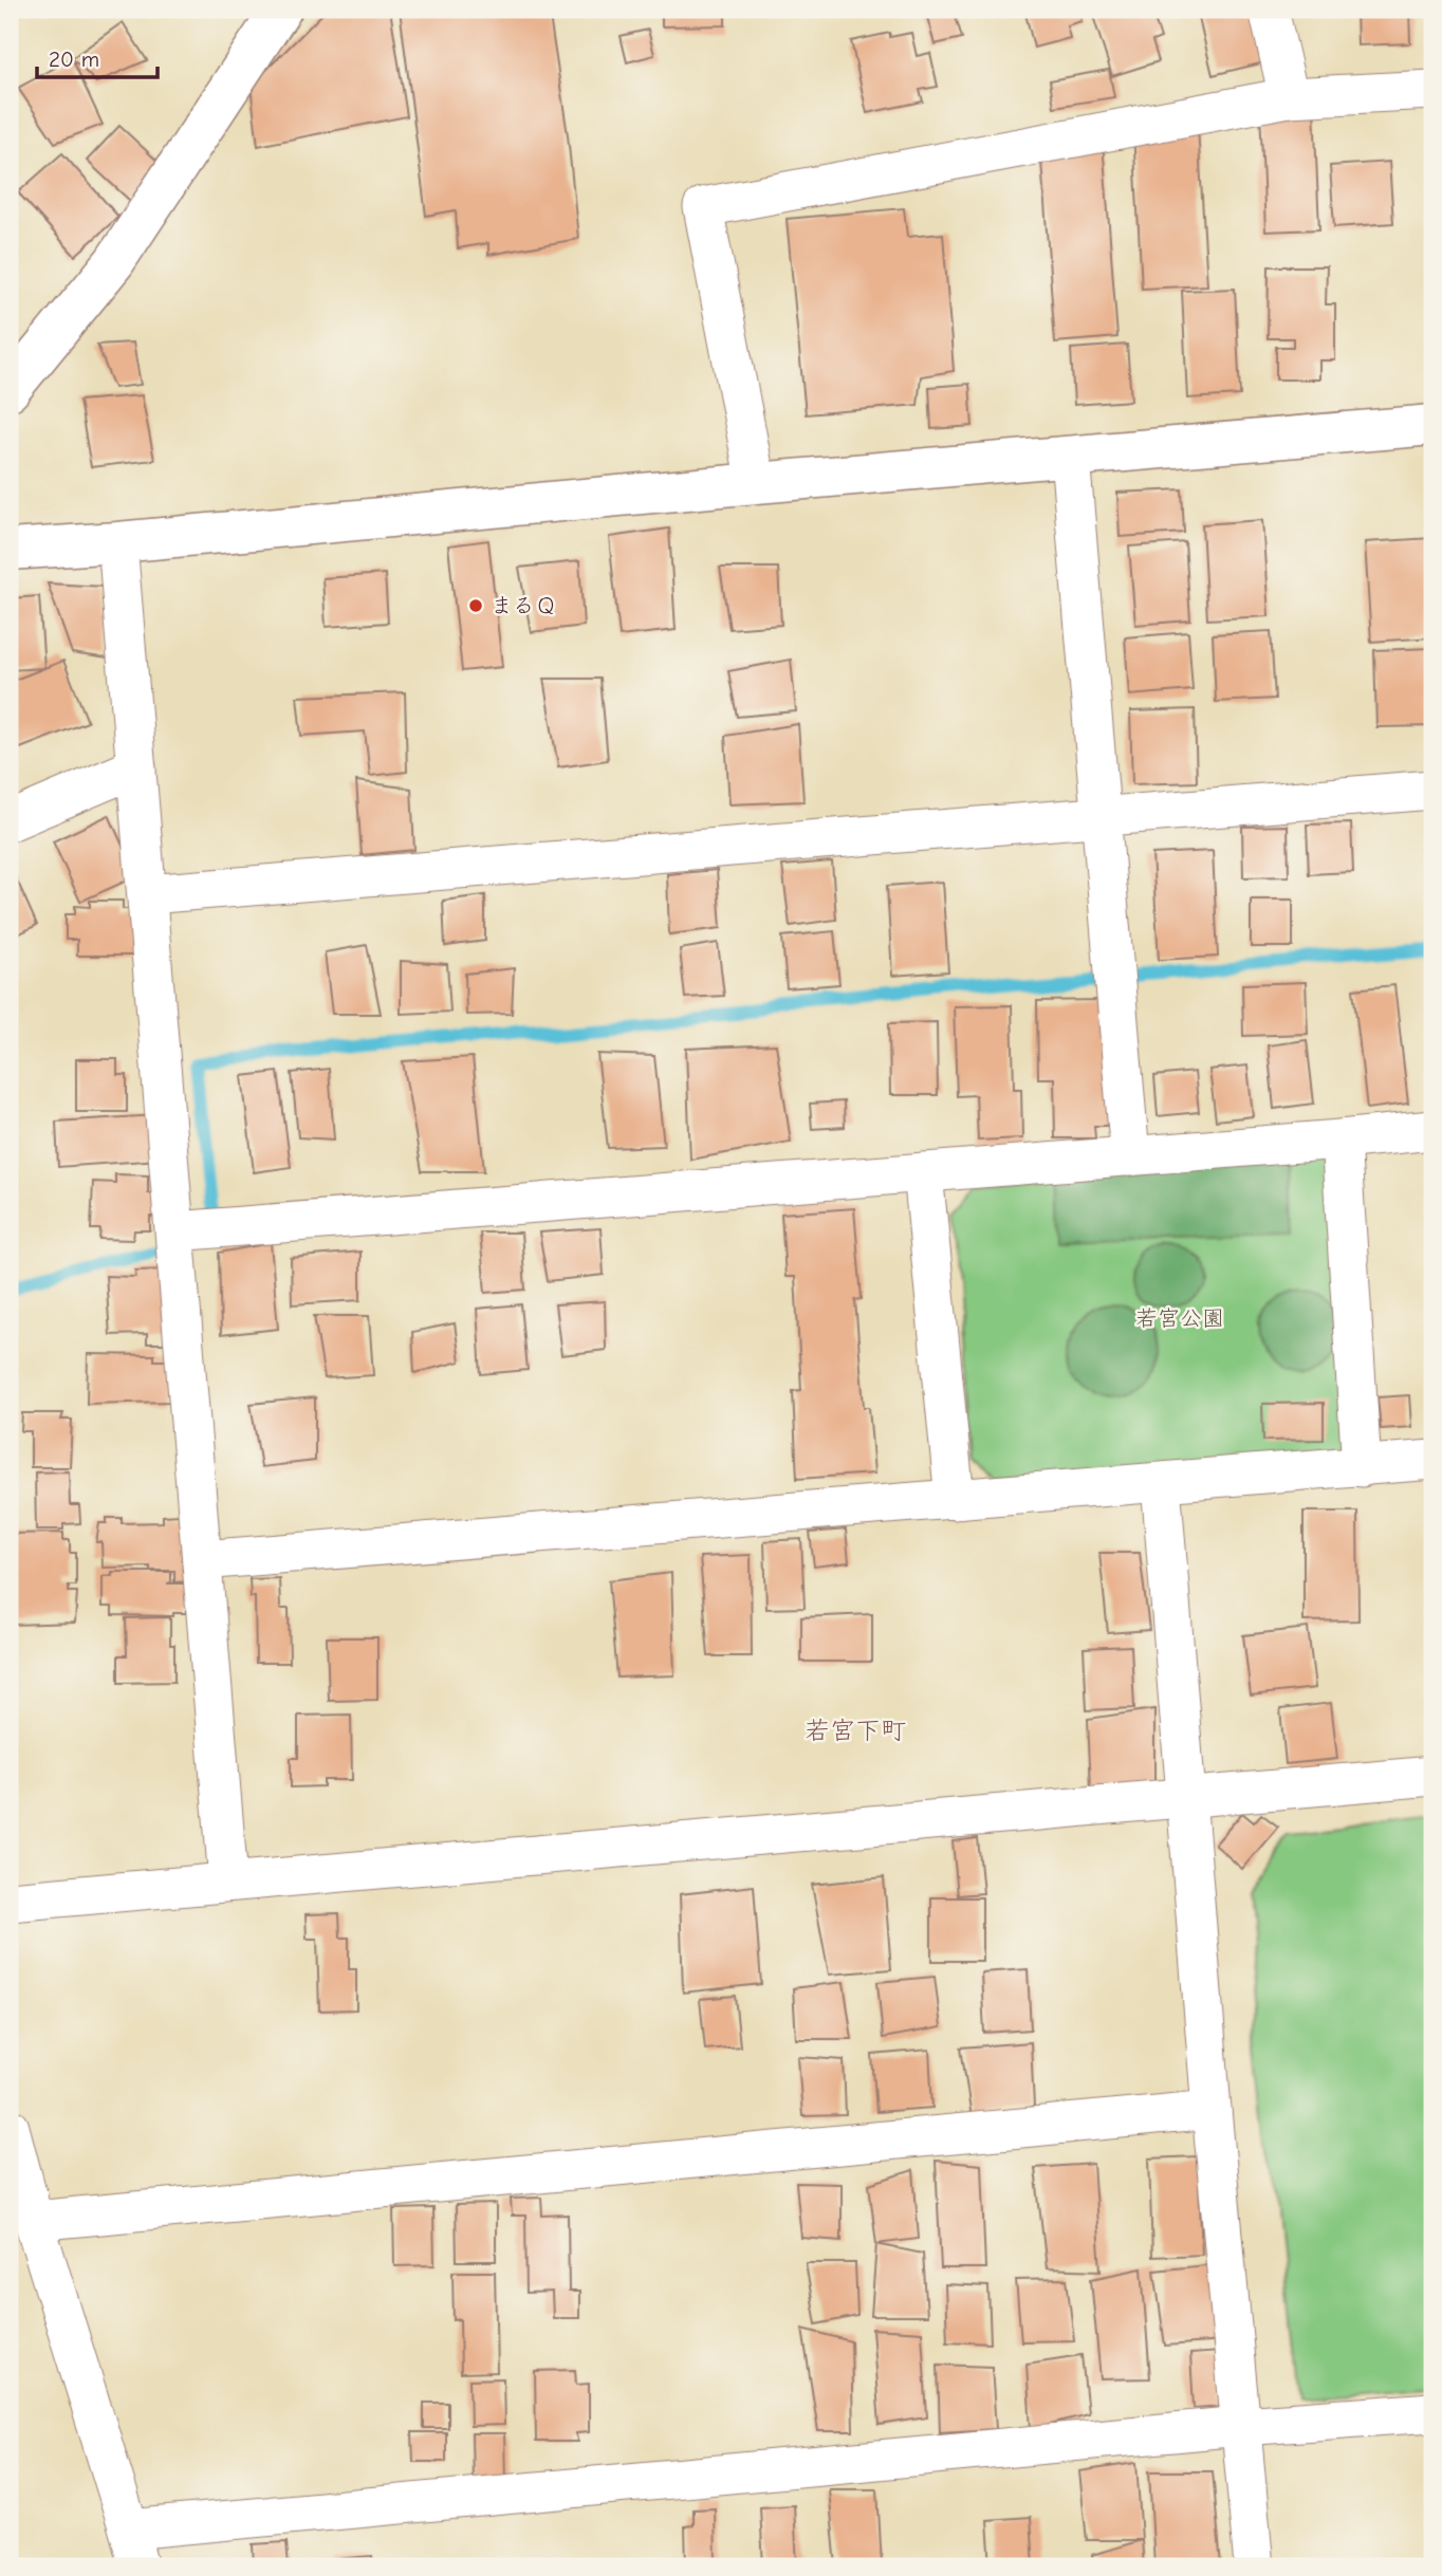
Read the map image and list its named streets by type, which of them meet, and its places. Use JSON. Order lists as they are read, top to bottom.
{
  "districts": ["若宮下町"],
  "parks": ["若宮公園"],
  "places": ["まるＱ"],
  "scale_bar": "20 m"
}
